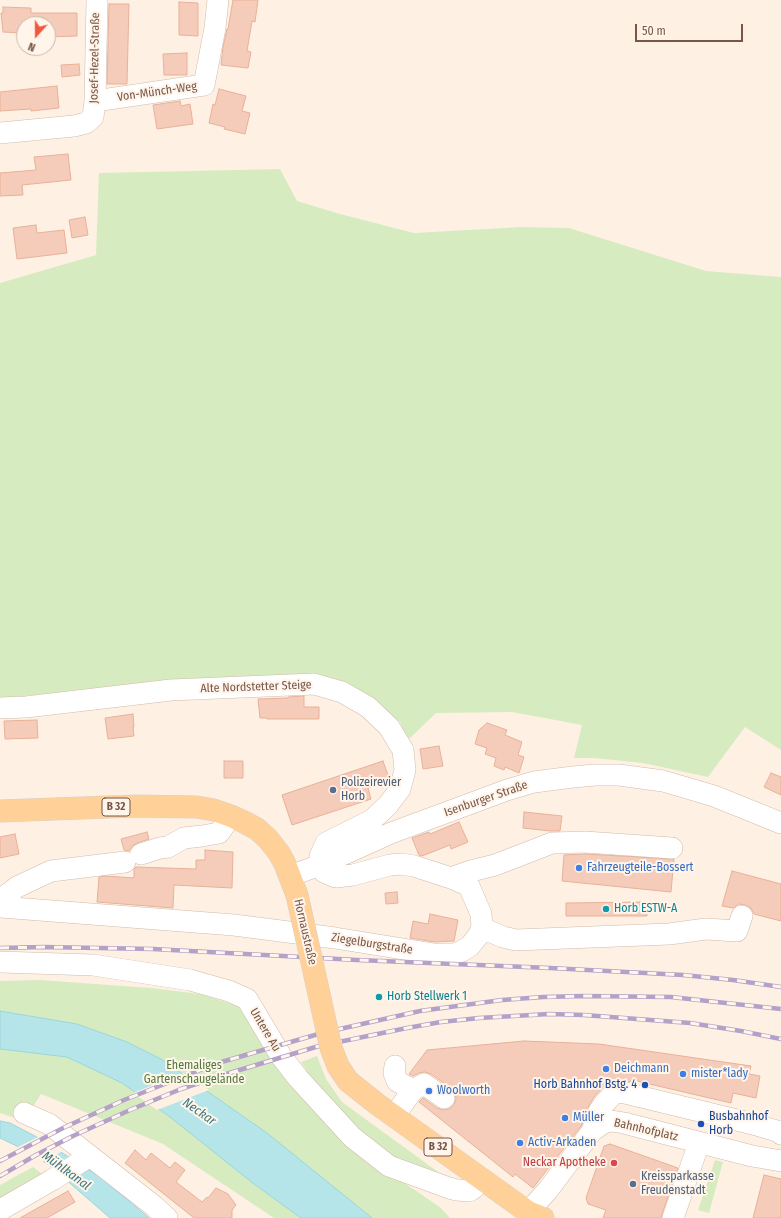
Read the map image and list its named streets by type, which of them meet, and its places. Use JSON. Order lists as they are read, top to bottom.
{
  "streets": {
    "main road": ["B 32", "Hornaustraße"],
    "street": [
      "Josef-Hezel-Straße",
      "Von-Münch-Weg",
      "Alte Nordstetter Steige",
      "Isenburger Straße",
      "Ziegelburgstraße",
      "Untere Au",
      "Bahnhofplatz"
    ]
  },
  "crossings": [
    ["Josef-Hezel-Straße", "Von-Münch-Weg"],
    ["Alte Nordstetter Steige", "Isenburger Straße"],
    ["Isenburger Straße", "Hornaustraße"],
    ["Hornaustraße", "Untere Au"]
  ],
  "water": ["Neckar", "Mühlkanal"],
  "parks": ["Ehemaliges Gartenschaugelände"],
  "places": [
    "Polizeirevier Horb",
    "Fahrzeugteile-Bossert",
    "Horb ESTW-A",
    "Horb Stellwerk 1",
    "Deichmann",
    "mister*lady",
    "Horb Bahnhof Bstg. 4",
    "Woolworth",
    "Müller",
    "Busbahnhof Horb",
    "Activ-Arkaden",
    "Neckar Apotheke",
    "Kreissparkasse Freudenstadt"
  ],
  "scale_bar": "50 m",
  "north": "bottom"
}
